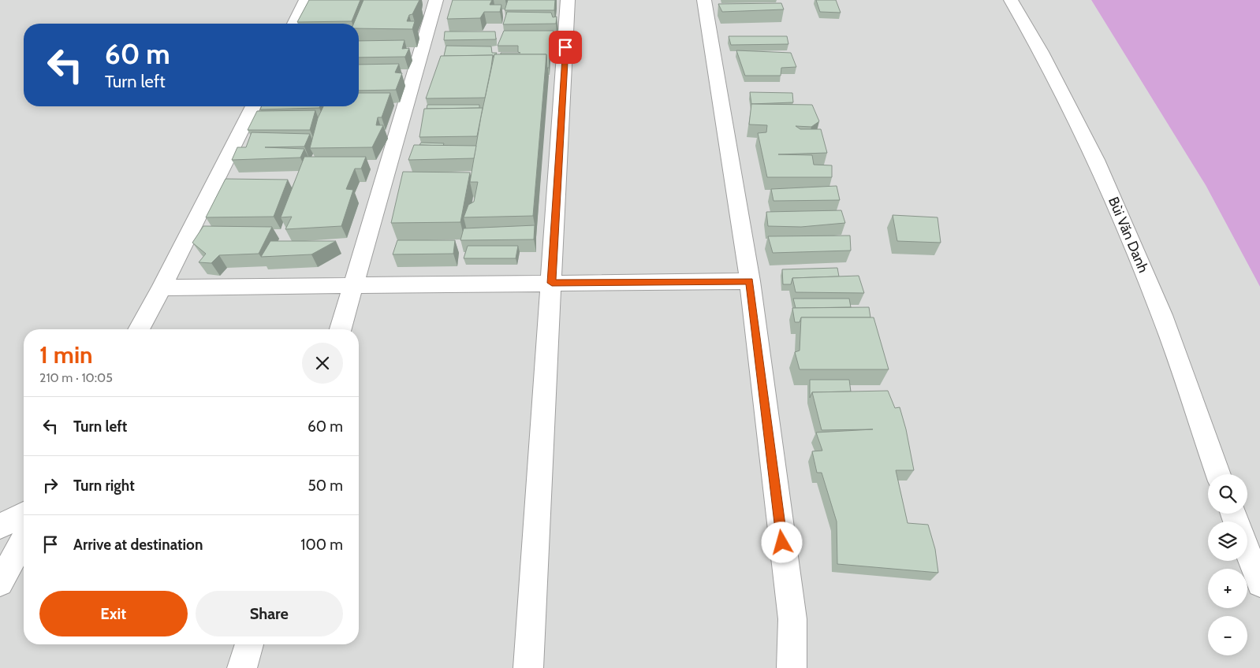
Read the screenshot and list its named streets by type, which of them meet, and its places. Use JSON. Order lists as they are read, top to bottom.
{
  "streets": {
    "street": ["Bùi Văn Danh"]
  },
  "page": {
    "turn": ["60 m", "Turn left"],
    "heading": ["1 min", "210 m · 10:05"],
    "list": [
      {
        "name": "Turn left",
        "value": "60 m"
      },
      {
        "name": "Turn right",
        "value": "50 m"
      },
      {
        "name": "Arrive at destination",
        "value": "100 m"
      }
    ],
    "map_buttons": ["+", "−"],
    "buttons": ["Exit", "Share"]
  }
}
